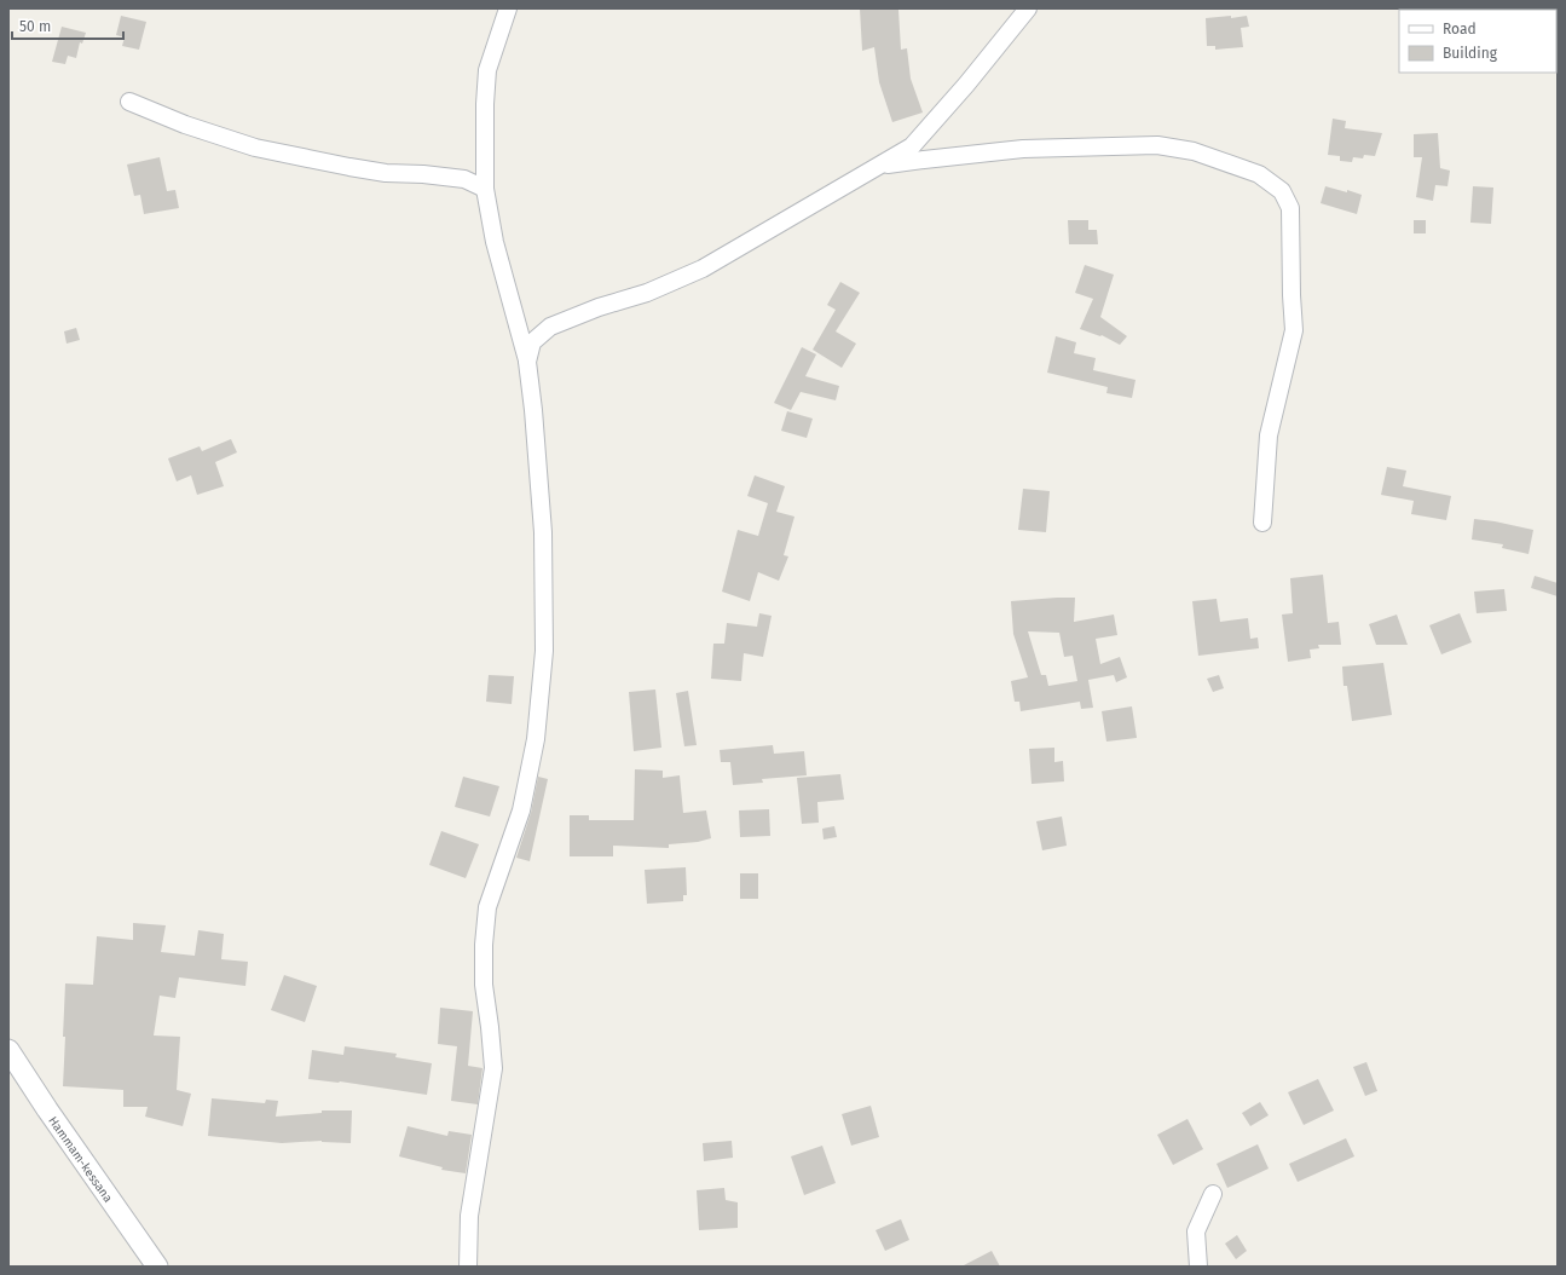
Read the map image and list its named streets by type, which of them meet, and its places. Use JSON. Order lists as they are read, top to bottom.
{
  "streets": {
    "street": ["Hammam-kessana"]
  },
  "legend": ["Road", "Building"],
  "scale_bar": "50 m"
}
